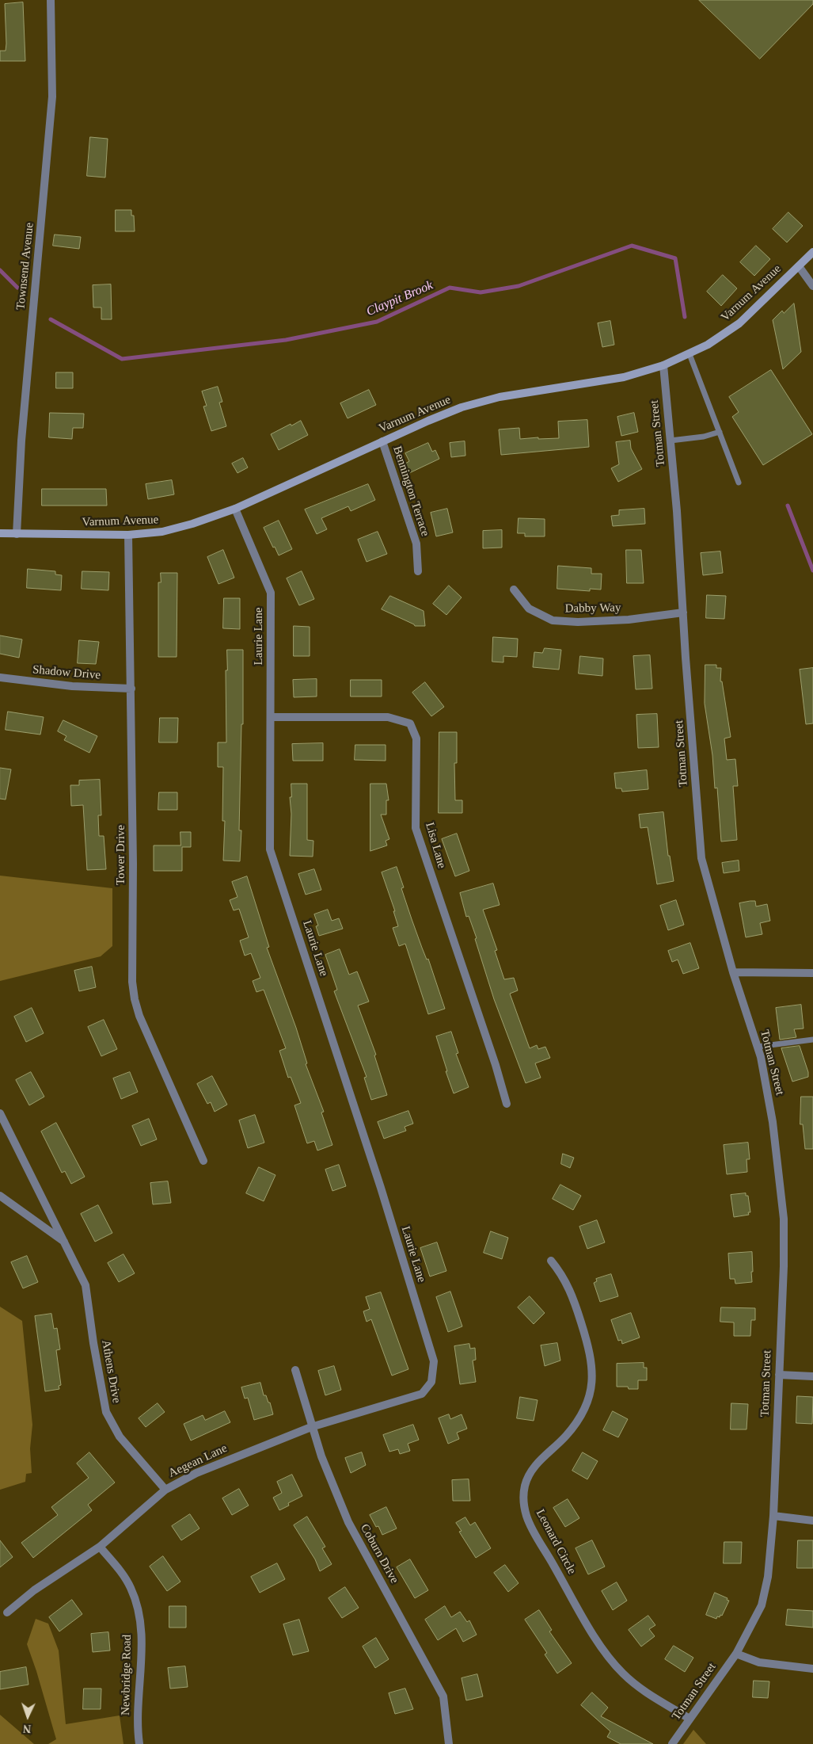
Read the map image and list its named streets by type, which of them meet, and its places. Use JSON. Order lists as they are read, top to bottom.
{
  "streets": {
    "main road": ["Varnum Avenue"],
    "street": [
      "Townsend Avenue",
      "Totman Street",
      "Bennington Terrace",
      "Dabby Way",
      "Laurie Lane",
      "Shadow Drive",
      "Lisa Lane",
      "Tower Drive",
      "Athens Drive",
      "Aegean Lane",
      "Leonard Circle",
      "Coburn Drive",
      "Newbridge Road"
    ]
  },
  "crossings": [
    ["Townsend Avenue", "Varnum Avenue"],
    ["Varnum Avenue", "Totman Street"],
    ["Varnum Avenue", "Bennington Terrace"],
    ["Varnum Avenue", "Laurie Lane"],
    ["Varnum Avenue", "Tower Drive"],
    ["Totman Street", "Dabby Way"],
    ["Totman Street", "Leonard Circle"],
    ["Laurie Lane", "Lisa Lane"],
    ["Laurie Lane", "Aegean Lane"],
    ["Shadow Drive", "Tower Drive"],
    ["Athens Drive", "Aegean Lane"],
    ["Aegean Lane", "Coburn Drive"],
    ["Aegean Lane", "Newbridge Road"]
  ],
  "water": ["Claypit Brook"],
  "north": "bottom"
}
